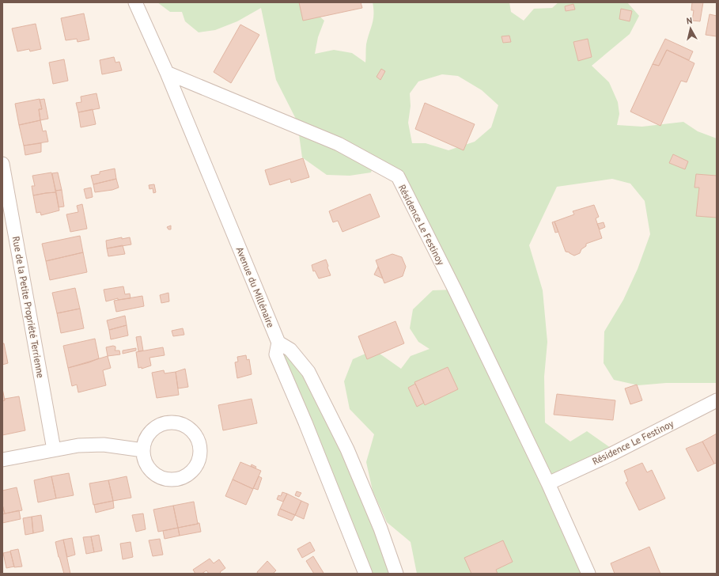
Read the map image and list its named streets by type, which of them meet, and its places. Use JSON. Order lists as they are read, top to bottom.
{
  "streets": {
    "street": ["Résidence Le Festinoy", "Avenue du Millénaire", "Rue de la Petite Propriété Terrienne"]
  },
  "crossings": [
    ["Résidence Le Festinoy", "Avenue du Millénaire"]
  ],
  "north": "top"
}
